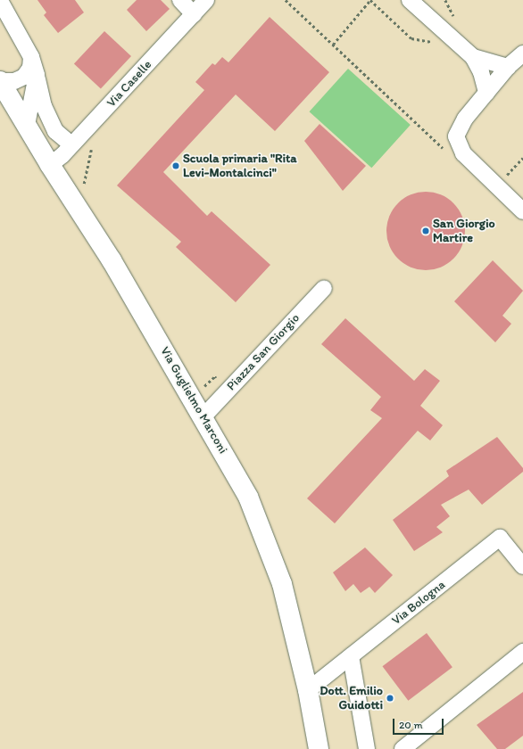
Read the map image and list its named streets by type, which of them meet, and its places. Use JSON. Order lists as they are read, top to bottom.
{
  "streets": {
    "main road": ["Via Guglielmo Marconi"],
    "street": ["Via Caselle", "Piazza San Giorgio", "Via Bologna"]
  },
  "crossings": [
    ["Via Caselle", "Via Guglielmo Marconi"],
    ["Piazza San Giorgio", "Via Guglielmo Marconi"],
    ["Via Guglielmo Marconi", "Via Bologna"]
  ],
  "places": ["Scuola primaria \"Rita Levi-Montalcinci\"", "San Giorgio Martire", "Dott. Emilio Guidotti"],
  "scale_bar": "20 m"
}
